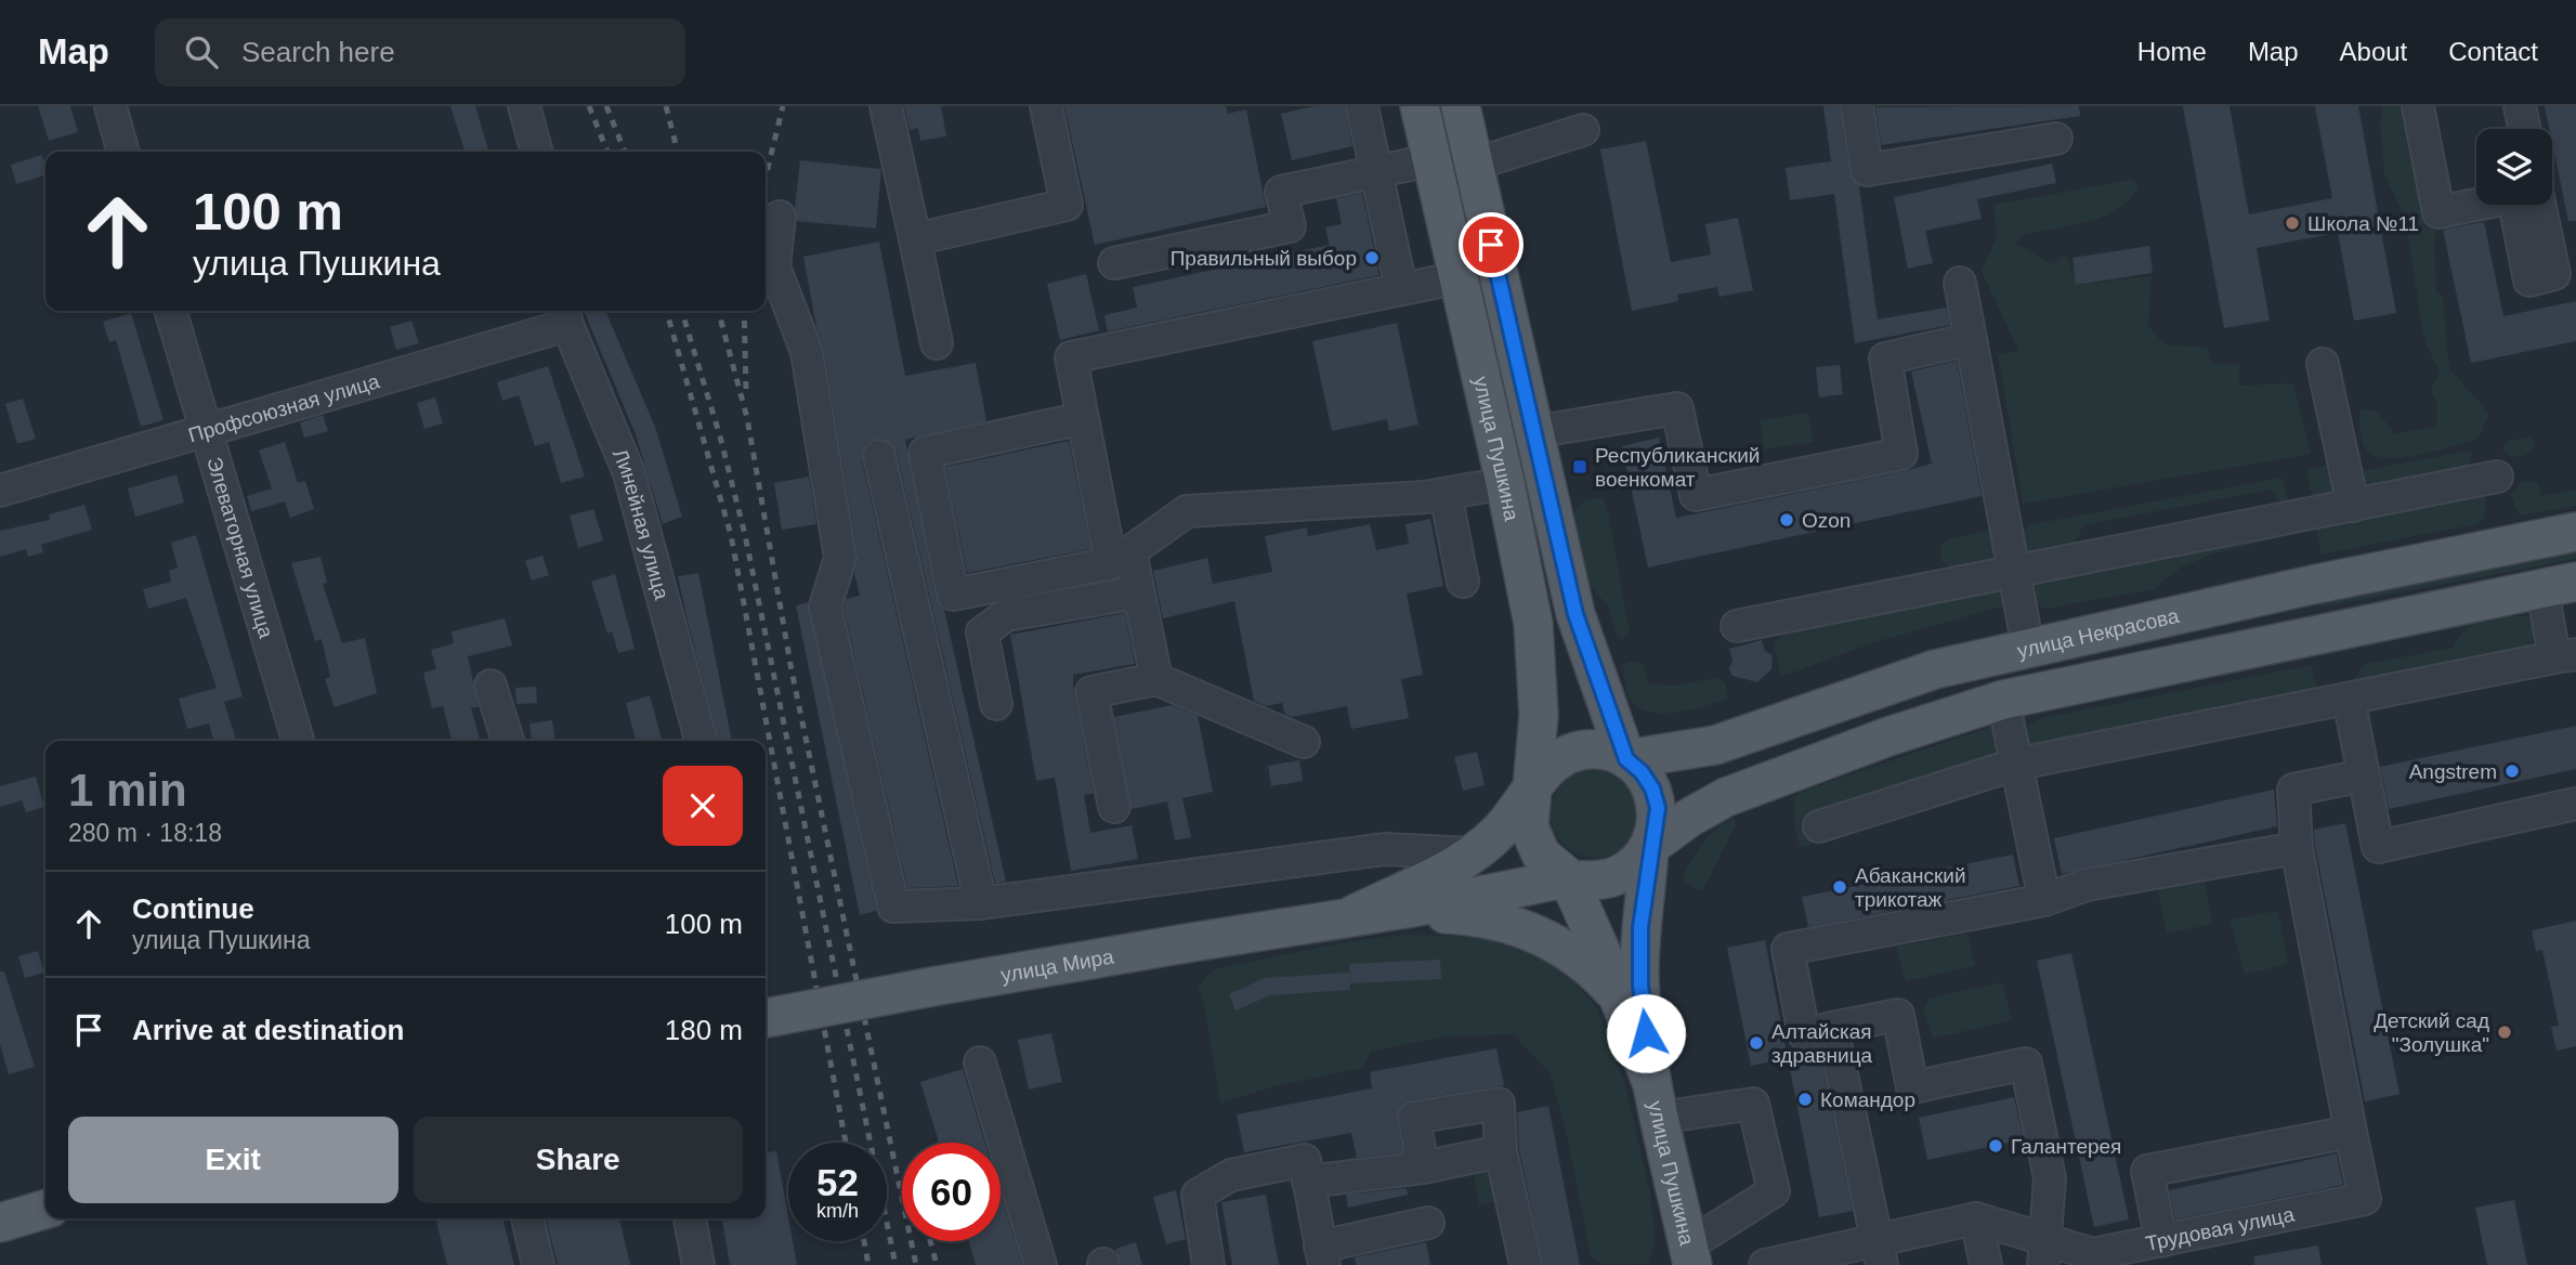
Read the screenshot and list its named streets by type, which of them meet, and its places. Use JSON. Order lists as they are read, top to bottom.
{
  "streets": {
    "main road": ["улица Пушкина", "улица Некрасова", "улица Мира"],
    "street": [
      "Профсоюзная улица",
      "Линейная улица",
      "Элеваторная улица",
      "Трудовая улица"
    ]
  },
  "crossings": [
    ["Профсоюзная улица", "Линейная улица"],
    ["Профсоюзная улица", "Элеваторная улица"],
    ["улица Пушкина", "улица Некрасова"]
  ],
  "places": {
    "other": [
      "Школа №11",
      "Правильный выбор",
      "Ozon",
      "Angstrem",
      "Абаканский трикотаж",
      "Детский сад \"Золушка\"",
      "Алтайская здравница",
      "Командор",
      "Галантерея"
    ],
    "transit": ["Республиканский военкомат"]
  },
  "page": {
    "header": "Map",
    "search": "Search here",
    "nav": [
      "Home",
      "Map",
      "About",
      "Contact"
    ],
    "turn": ["100 m", "улица Пушкина"],
    "heading": ["1 min", "280 m · 18:18"],
    "list": [
      {
        "name": "Continue",
        "note": "улица Пушкина",
        "value": "100 m"
      },
      {
        "name": "Arrive at destination",
        "value": "180 m"
      }
    ],
    "buttons": ["Exit", "Share"],
    "speed": "52 km/h",
    "limit": "60"
  }
}
